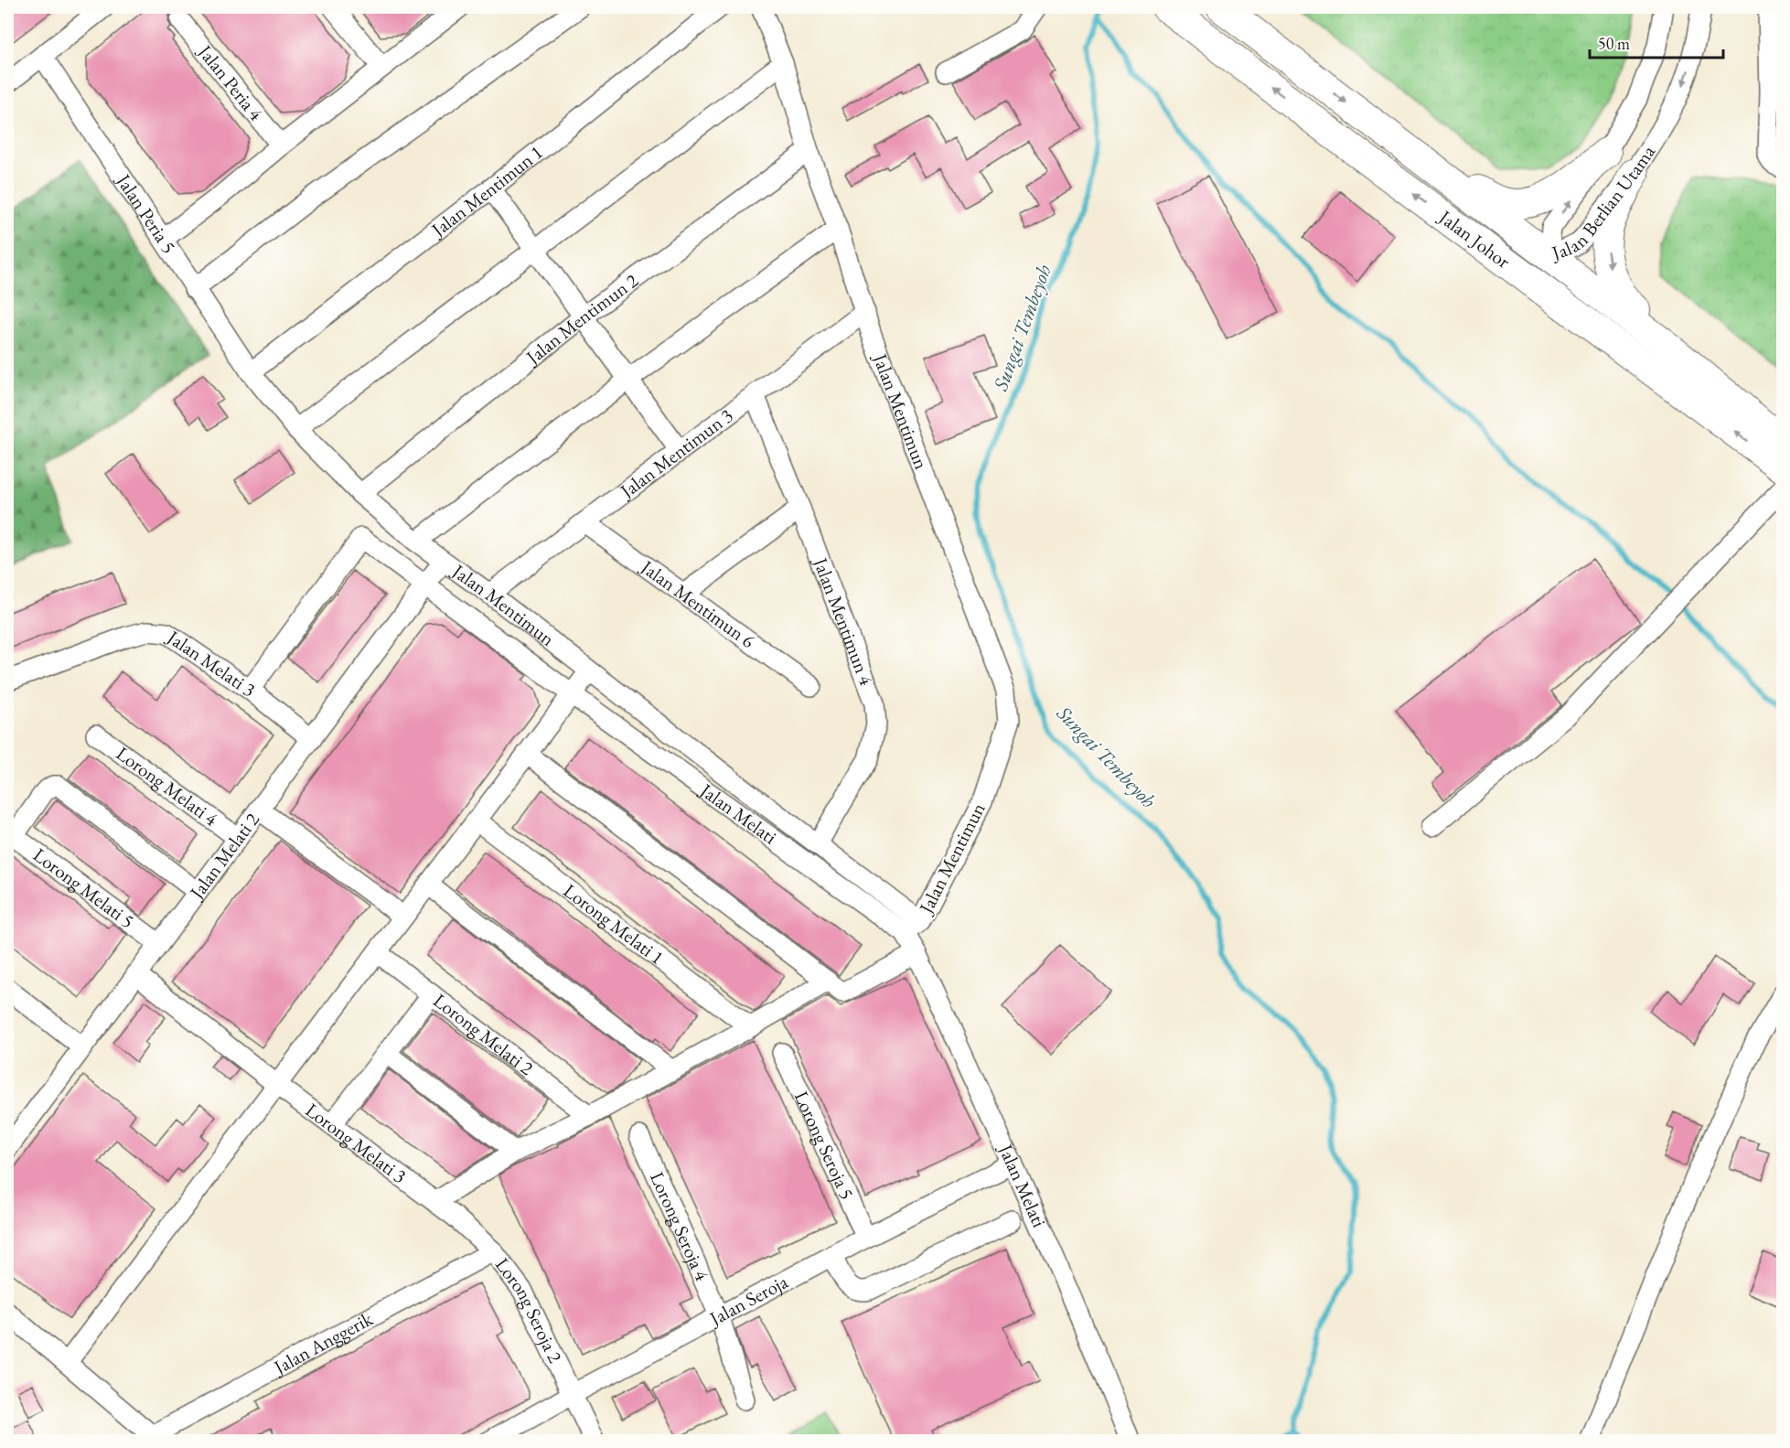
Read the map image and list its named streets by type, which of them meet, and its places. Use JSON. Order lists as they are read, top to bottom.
{
  "streets": {
    "highway": ["Jalan Johor"],
    "street": [
      "Jalan Peria 4",
      "Jalan Mentimun 1",
      "Jalan Berlian Utama",
      "Jalan Peria 5",
      "Jalan Mentimun 2",
      "Jalan Mentimun",
      "Jalan Mentimun 3",
      "Jalan Mentimun 6",
      "Jalan Mentimun 4",
      "Jalan Melati 3",
      "Lorong Melati 4",
      "Jalan Melati",
      "Jalan Melati 2",
      "Lorong Melati 5",
      "Lorong Melati 1",
      "Lorong Melati 2",
      "Lorong Melati 3",
      "Lorong Seroja 5",
      "Lorong Seroja 4",
      "Jalan Seroja",
      "Lorong Seroja 2",
      "Jalan Anggerik"
    ]
  },
  "crossings": [
    ["Jalan Mentimun 1", "Jalan Peria 5"],
    ["Jalan Mentimun 1", "Jalan Mentimun"],
    ["Jalan Berlian Utama", "Jalan Johor"],
    ["Jalan Peria 5", "Jalan Mentimun"],
    ["Jalan Mentimun 2", "Jalan Mentimun"],
    ["Jalan Mentimun", "Jalan Mentimun 3"],
    ["Jalan Mentimun", "Jalan Mentimun 4"],
    ["Jalan Mentimun", "Jalan Melati 2"],
    ["Jalan Mentimun 3", "Jalan Mentimun 6"],
    ["Jalan Mentimun 3", "Jalan Mentimun 4"],
    ["Jalan Melati 3", "Jalan Melati"],
    ["Jalan Melati 3", "Jalan Melati 2"],
    ["Lorong Melati 4", "Jalan Melati 2"],
    ["Jalan Melati", "Jalan Melati 2"],
    ["Jalan Melati", "Jalan Seroja"],
    ["Jalan Melati 2", "Lorong Melati 5"],
    ["Jalan Melati 2", "Lorong Melati 3"],
    ["Lorong Melati 3", "Lorong Seroja 2"],
    ["Lorong Seroja 5", "Jalan Seroja"],
    ["Lorong Seroja 4", "Jalan Seroja"],
    ["Jalan Seroja", "Lorong Seroja 2"],
    ["Lorong Seroja 2", "Jalan Anggerik"]
  ],
  "water": ["Sungai Tembeyoh"],
  "scale_bar": "50 m"
}
